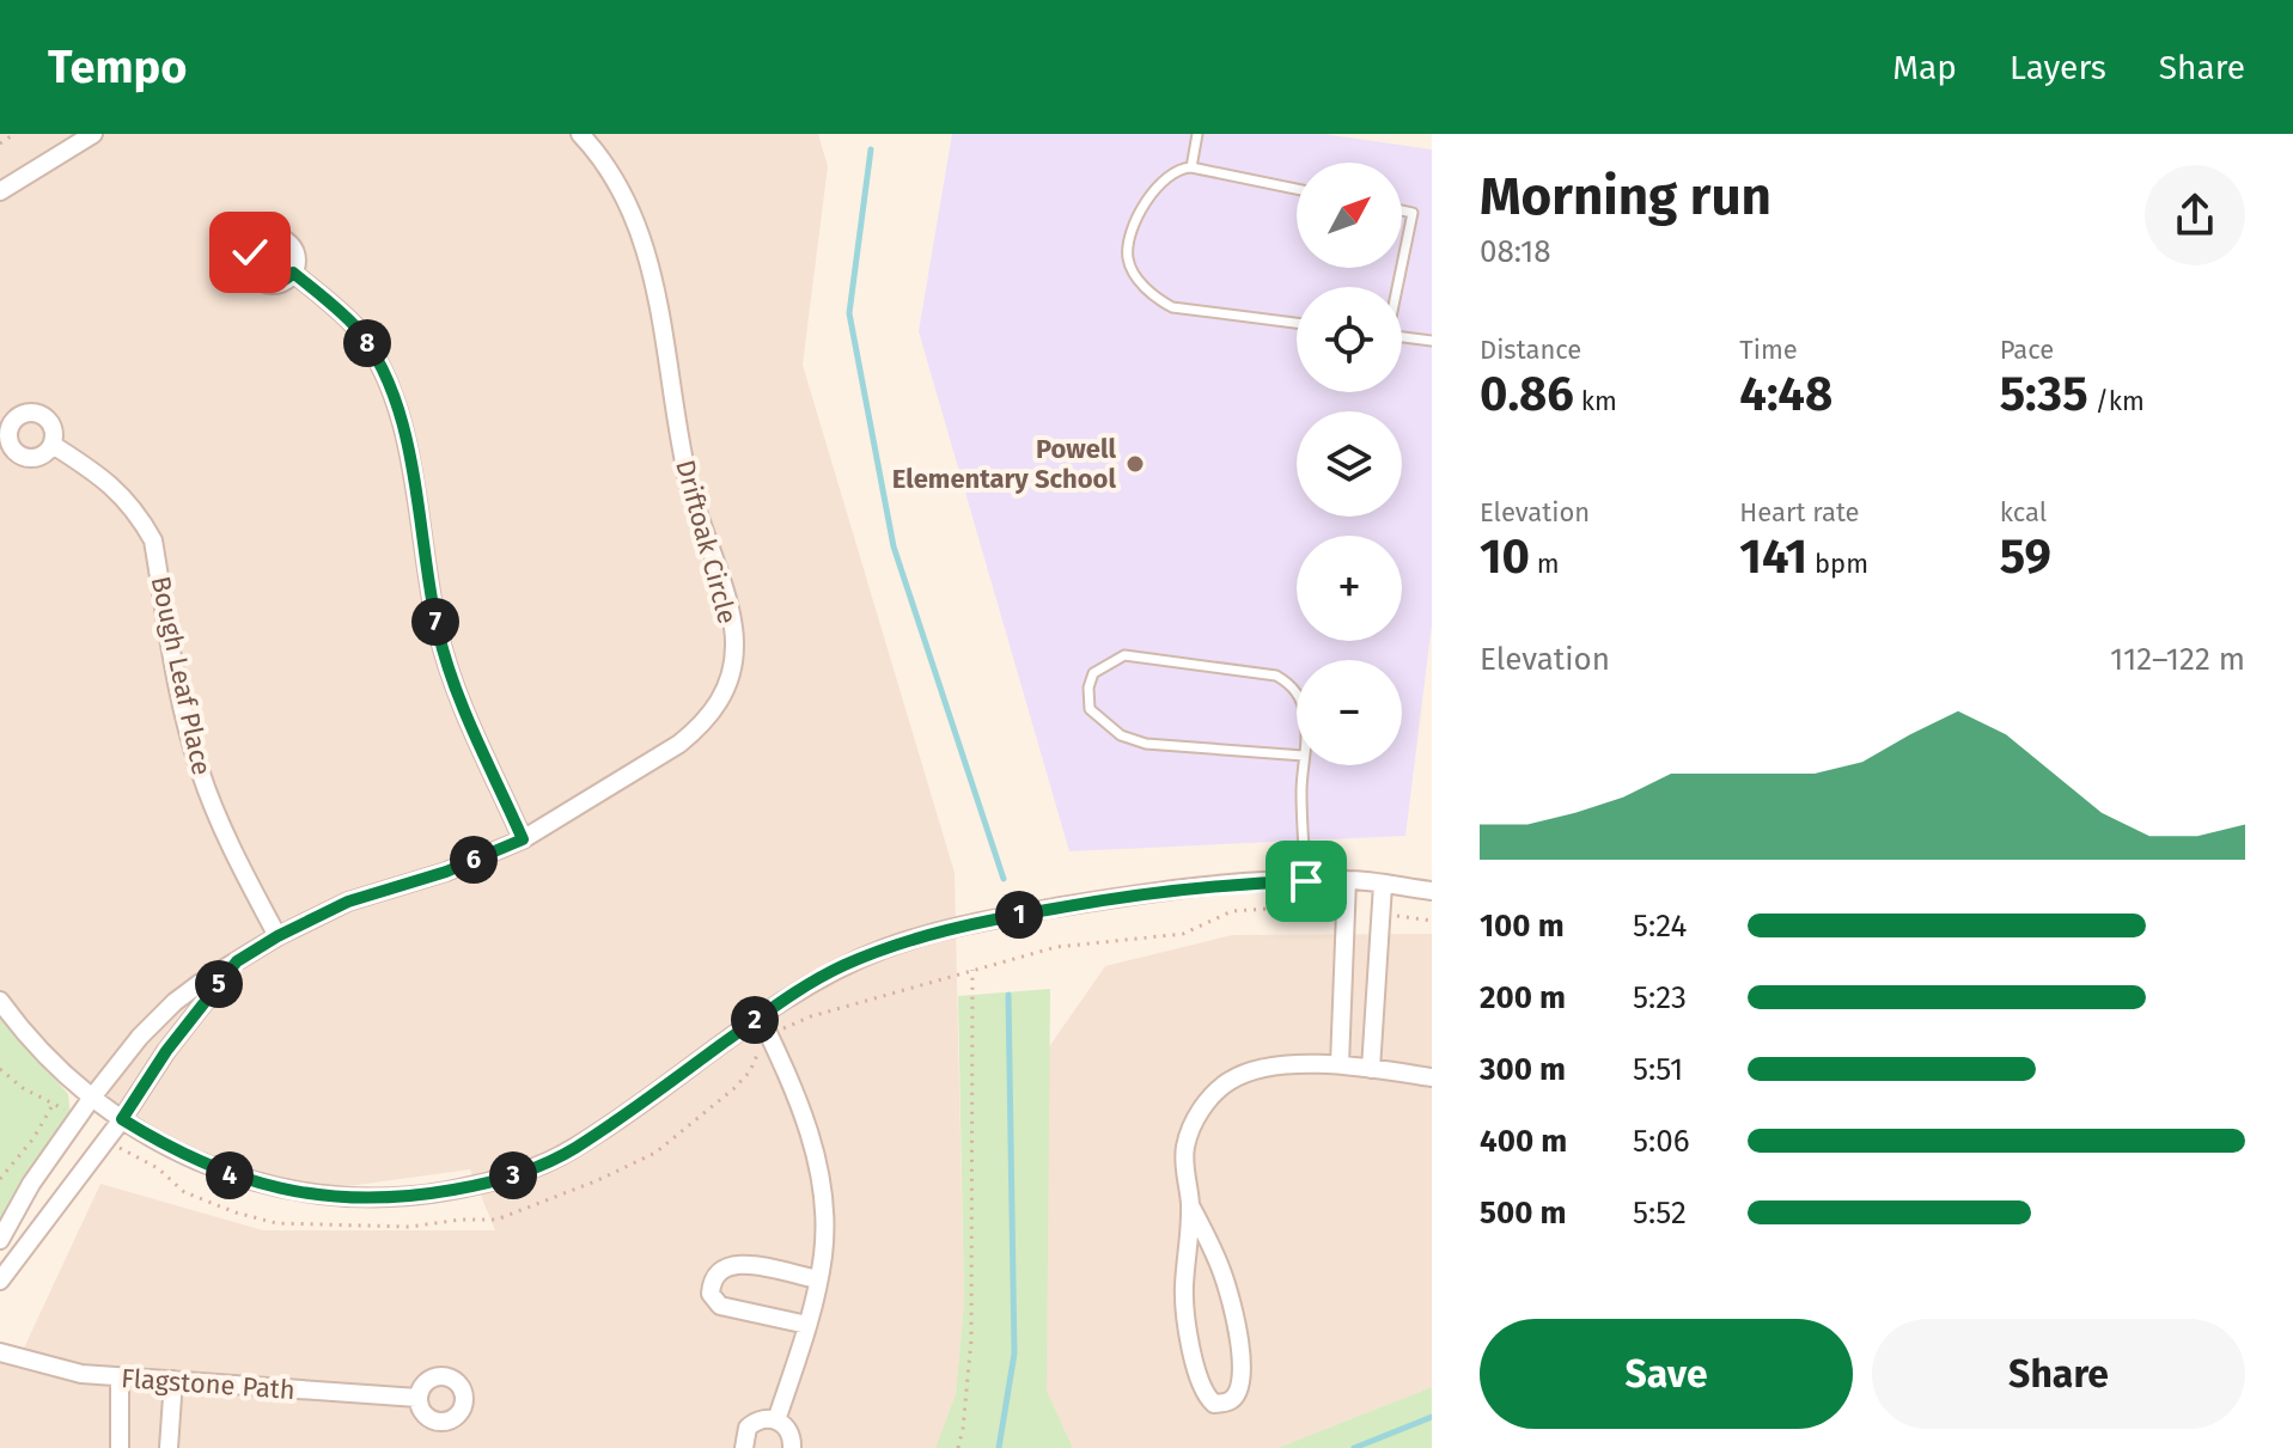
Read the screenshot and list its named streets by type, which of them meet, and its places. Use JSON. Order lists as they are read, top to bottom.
{
  "streets": {
    "street": ["Driftoak Circle", "Bough Leaf Place", "Flagstone Path"]
  },
  "crossings": [
    ["Driftoak Circle", "Bough Leaf Place"]
  ],
  "places": ["Powell Elementary School"],
  "north": "top right",
  "page": {
    "header": "Tempo",
    "nav": ["Map", "Layers", "Share"],
    "heading": ["Morning run", "08:18"],
    "map_buttons": ["+", "−"],
    "stats": [
      ["Distance", "0.86 km"],
      ["Time", "4:48"],
      ["Pace", "5:35 /km"],
      ["Elevation", "10 m"],
      ["Heart rate", "141 bpm"],
      ["kcal", "59"]
    ],
    "pins": [
      "8",
      "7",
      "6",
      "1",
      "5",
      "2",
      "3",
      "4"
    ],
    "chart": ["Elevation", "112–122 m"],
    "list": [
      {
        "name": "100 m",
        "note": "5:24"
      },
      {
        "name": "200 m",
        "note": "5:23"
      },
      {
        "name": "300 m",
        "note": "5:51"
      },
      {
        "name": "400 m",
        "note": "5:06"
      },
      {
        "name": "500 m",
        "note": "5:52"
      }
    ],
    "buttons": ["Save", "Share"]
  }
}
